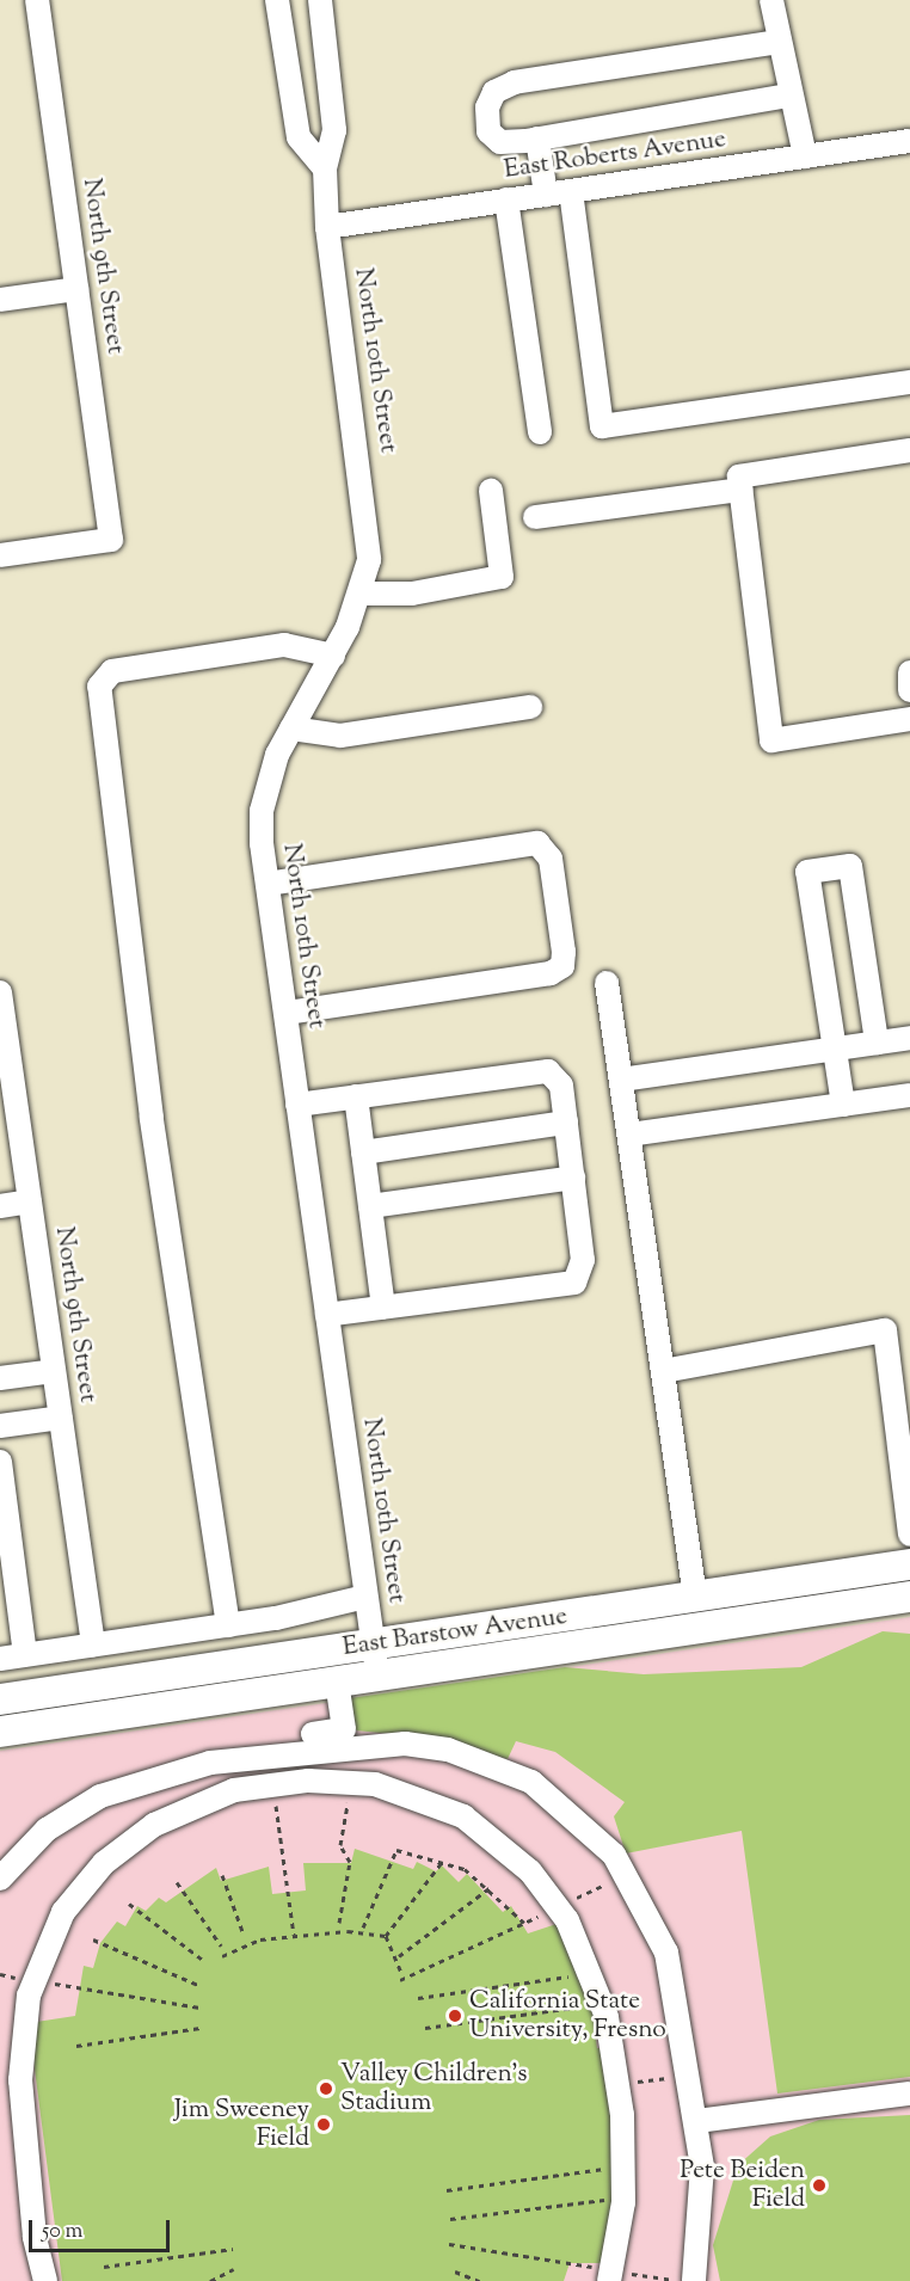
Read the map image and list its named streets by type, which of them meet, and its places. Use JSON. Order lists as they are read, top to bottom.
{
  "streets": {
    "main road": ["East Barstow Avenue"],
    "street": ["East Roberts Avenue", "North 9th Street", "North 10th Street"]
  },
  "crossings": [
    ["East Roberts Avenue", "North 10th Street"],
    ["North 10th Street", "East Barstow Avenue"]
  ],
  "places": [
    "California State University, Fresno",
    "Valley Children's Stadium",
    "Jim Sweeney Field",
    "Pete Beiden Field"
  ],
  "scale_bar": "50 m"
}
